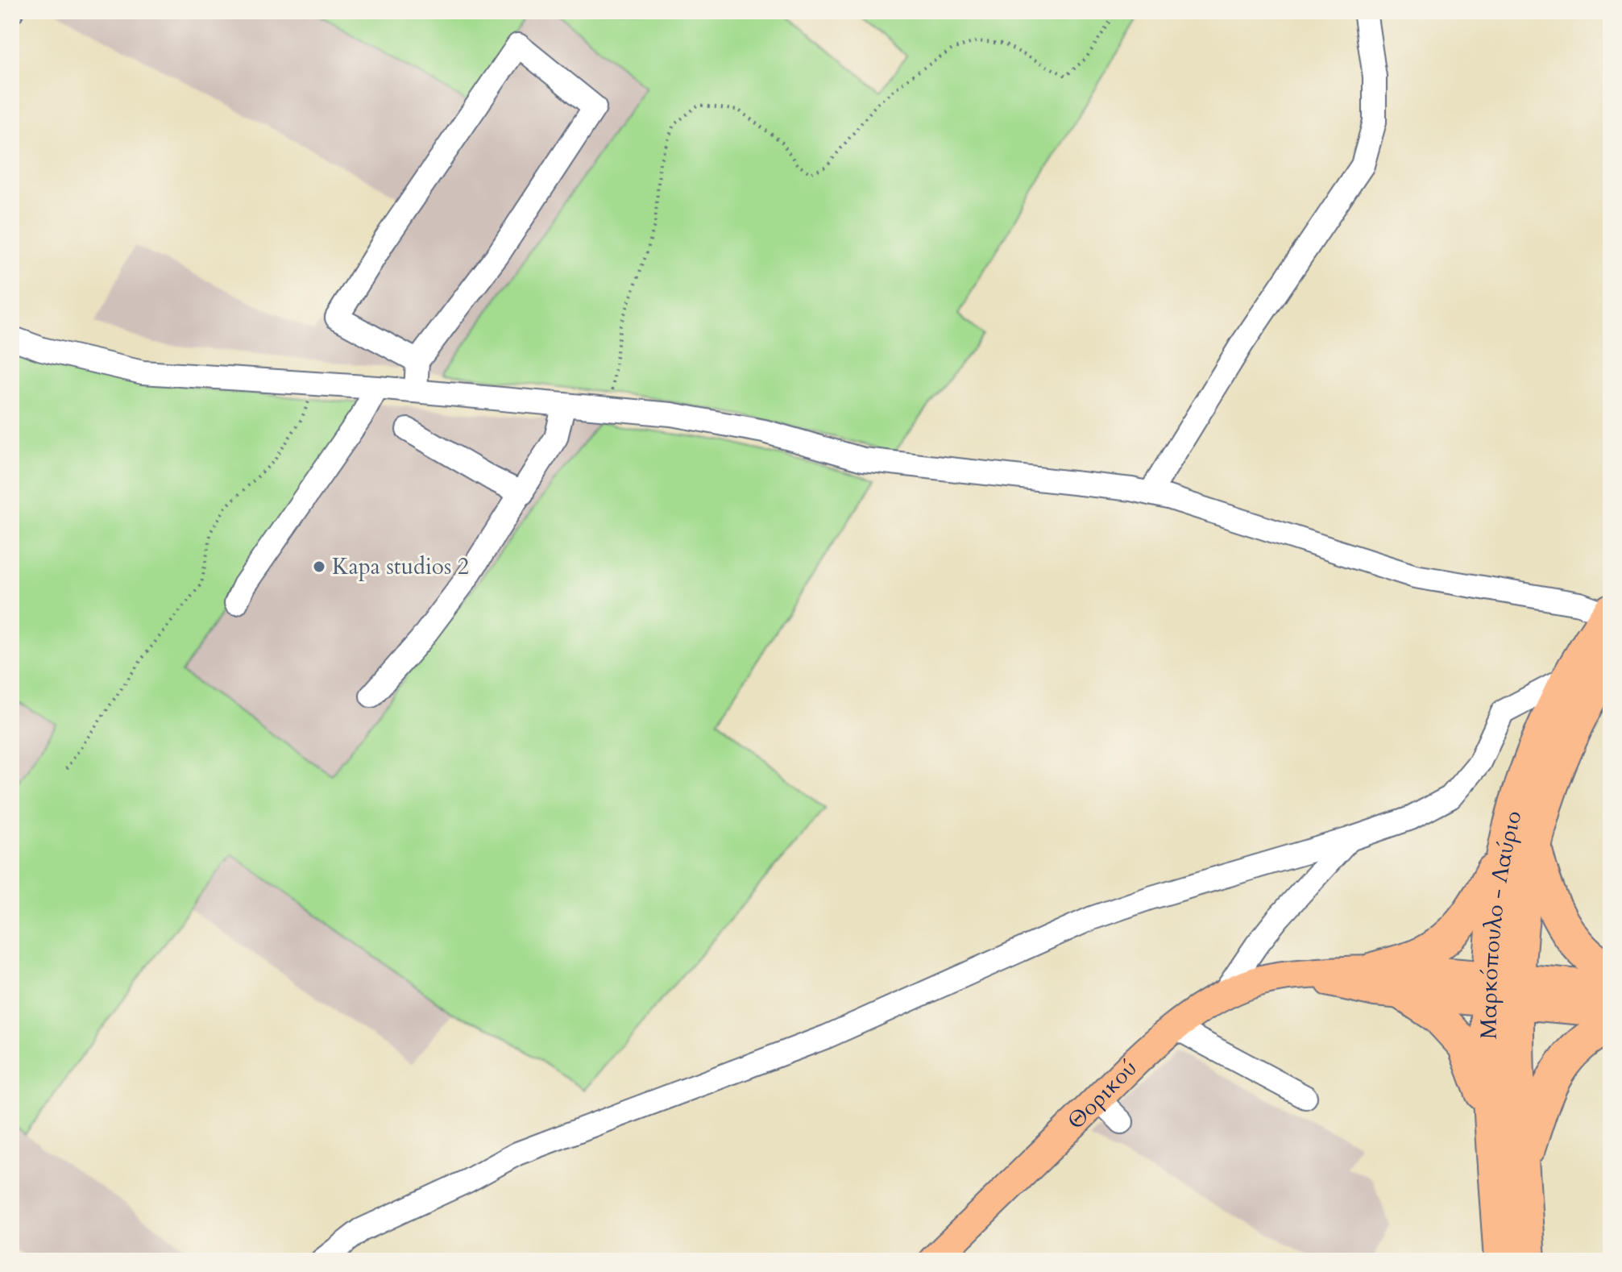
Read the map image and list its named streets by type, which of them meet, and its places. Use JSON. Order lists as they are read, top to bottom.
{
  "streets": {
    "highway": ["Μαρκόπουλο - Λαύριο"],
    "main road": ["Θορικού"]
  },
  "crossings": [
    ["Μαρκόπουλο - Λαύριο", "Θορικού"]
  ],
  "places": ["Kapa studios 2"]
}
